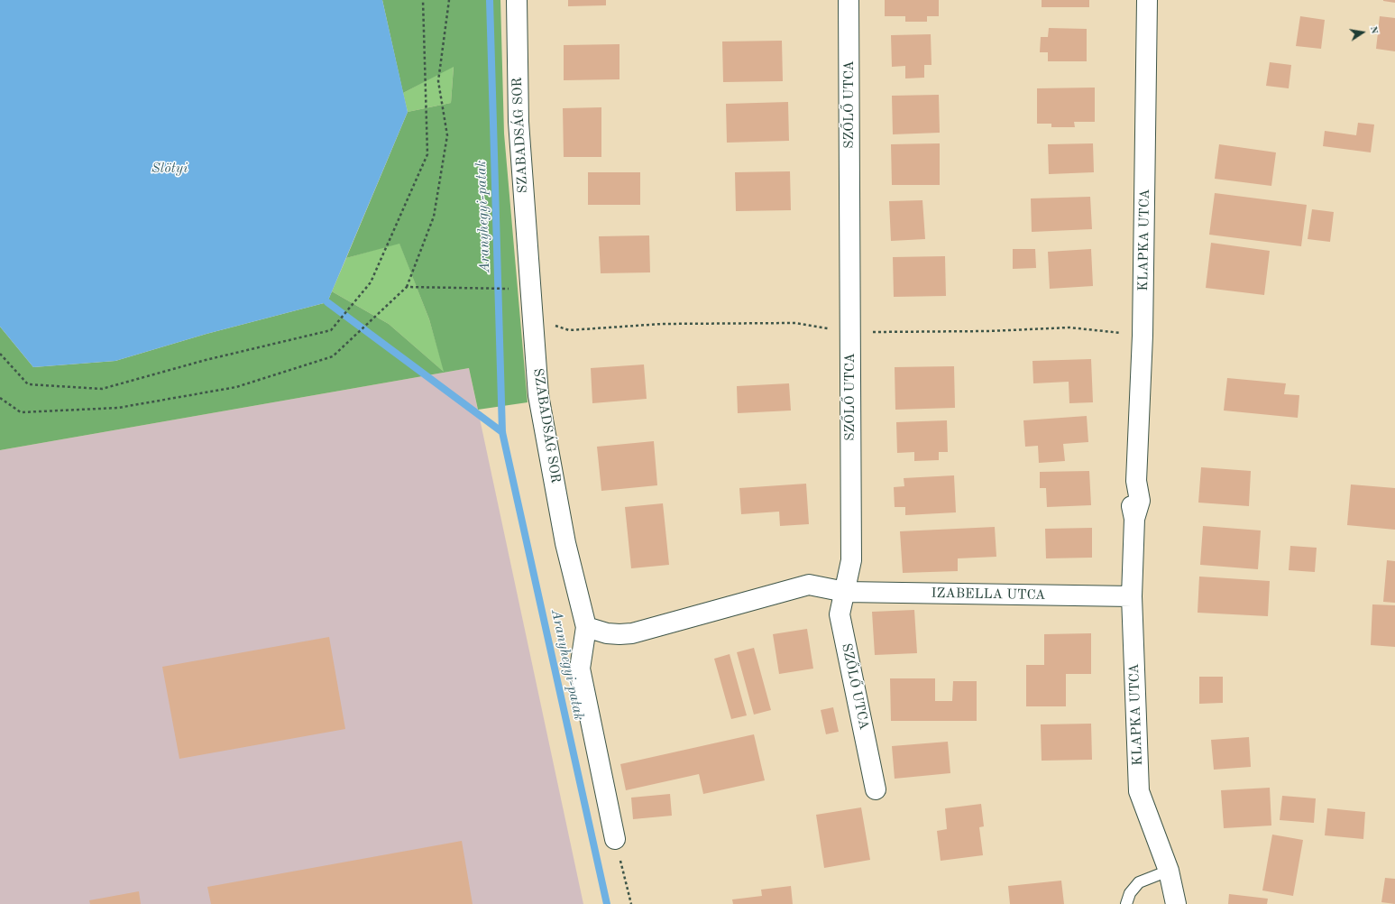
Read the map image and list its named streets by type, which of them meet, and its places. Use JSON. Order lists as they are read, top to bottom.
{
  "streets": {
    "street": [
      "SZŐLŐ UTCA",
      "SZABADSÁG SOR",
      "KLAPKA UTCA",
      "IZABELLA UTCA"
    ]
  },
  "crossings": [
    ["SZŐLŐ UTCA", "IZABELLA UTCA"],
    ["SZABADSÁG SOR", "IZABELLA UTCA"],
    ["KLAPKA UTCA", "IZABELLA UTCA"]
  ],
  "water": ["Slötyi", "Aranyhegyi-patak"],
  "north": "right"
}
